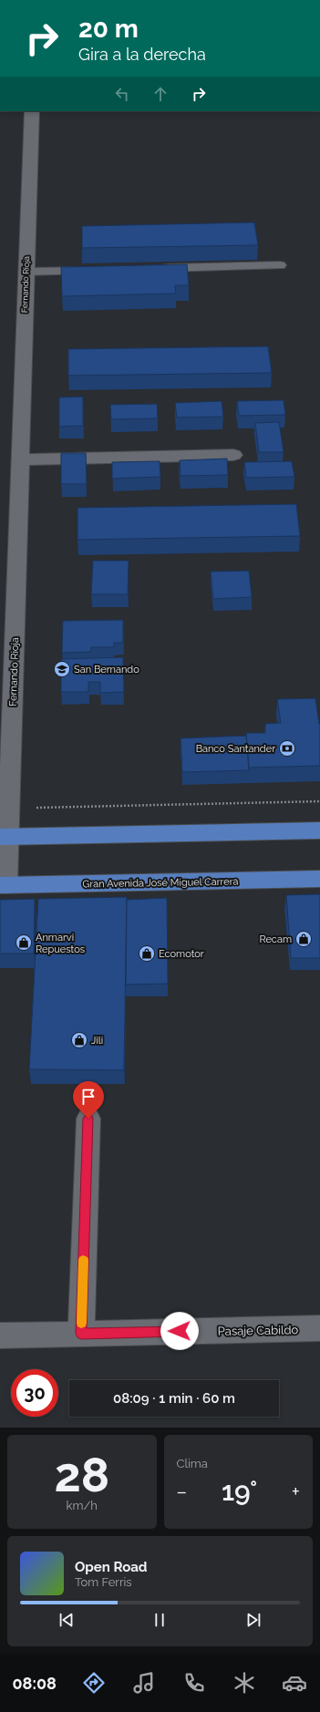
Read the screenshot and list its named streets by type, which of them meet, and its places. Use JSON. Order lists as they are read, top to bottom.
{
  "streets": {
    "main road": ["Gran Avenida José Miguel Carrera"],
    "street": ["Fernando Rioja", "Pasaje Cabildo"]
  },
  "crossings": [
    ["Fernando Rioja", "Gran Avenida José Miguel Carrera"]
  ],
  "places": {
    "school or university": ["San Bernando"],
    "bank": ["Banco Santander"],
    "shop": [
      "Recam",
      "Anmarvi Repuestos",
      "Ecomotor",
      "Jili"
    ]
  },
  "page": {
    "turn": ["20 m", "Gira a la derecha"],
    "limit": "30",
    "trip": "08:09 · 1 min · 60 m",
    "tile": [
      ["28", "km/h"],
      "Clima"
    ],
    "heat": ["−", "19°", "+"],
    "song": ["Open Road", "Tom Ferris"],
    "tabs": "08:08"
  }
}
